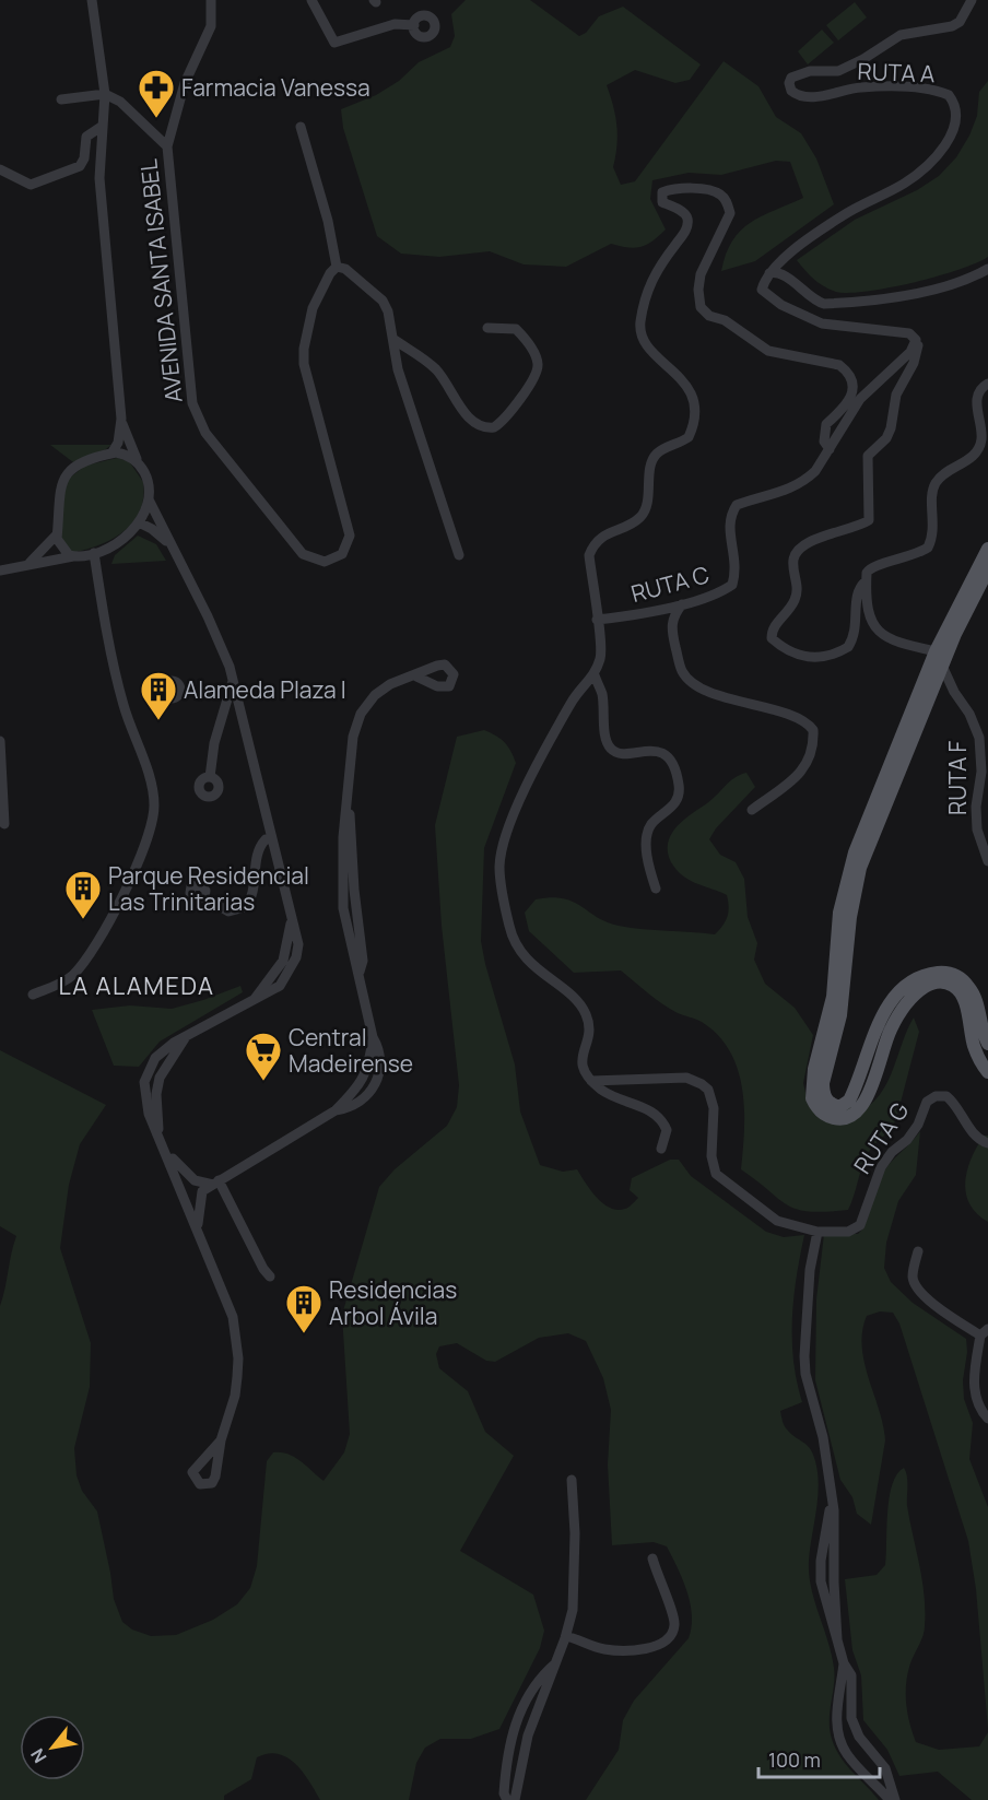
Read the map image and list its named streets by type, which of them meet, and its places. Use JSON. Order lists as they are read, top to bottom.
{
  "streets": {
    "street": [
      "RUTA A",
      "AVENIDA SANTA ISABEL",
      "RUTA C",
      "RUTA F",
      "RUTA G"
    ]
  },
  "districts": ["LA ALAMEDA"],
  "places": {
    "pharmacy": ["Farmacia Vanessa"],
    "building": ["Alameda Plaza I", "Parque Residencial Las Trinitarias", "Residencias Arbol Ávila"],
    "supermarket": ["Central Madeirense"]
  },
  "scale_bar": "100 m",
  "north": "bottom left"
}
